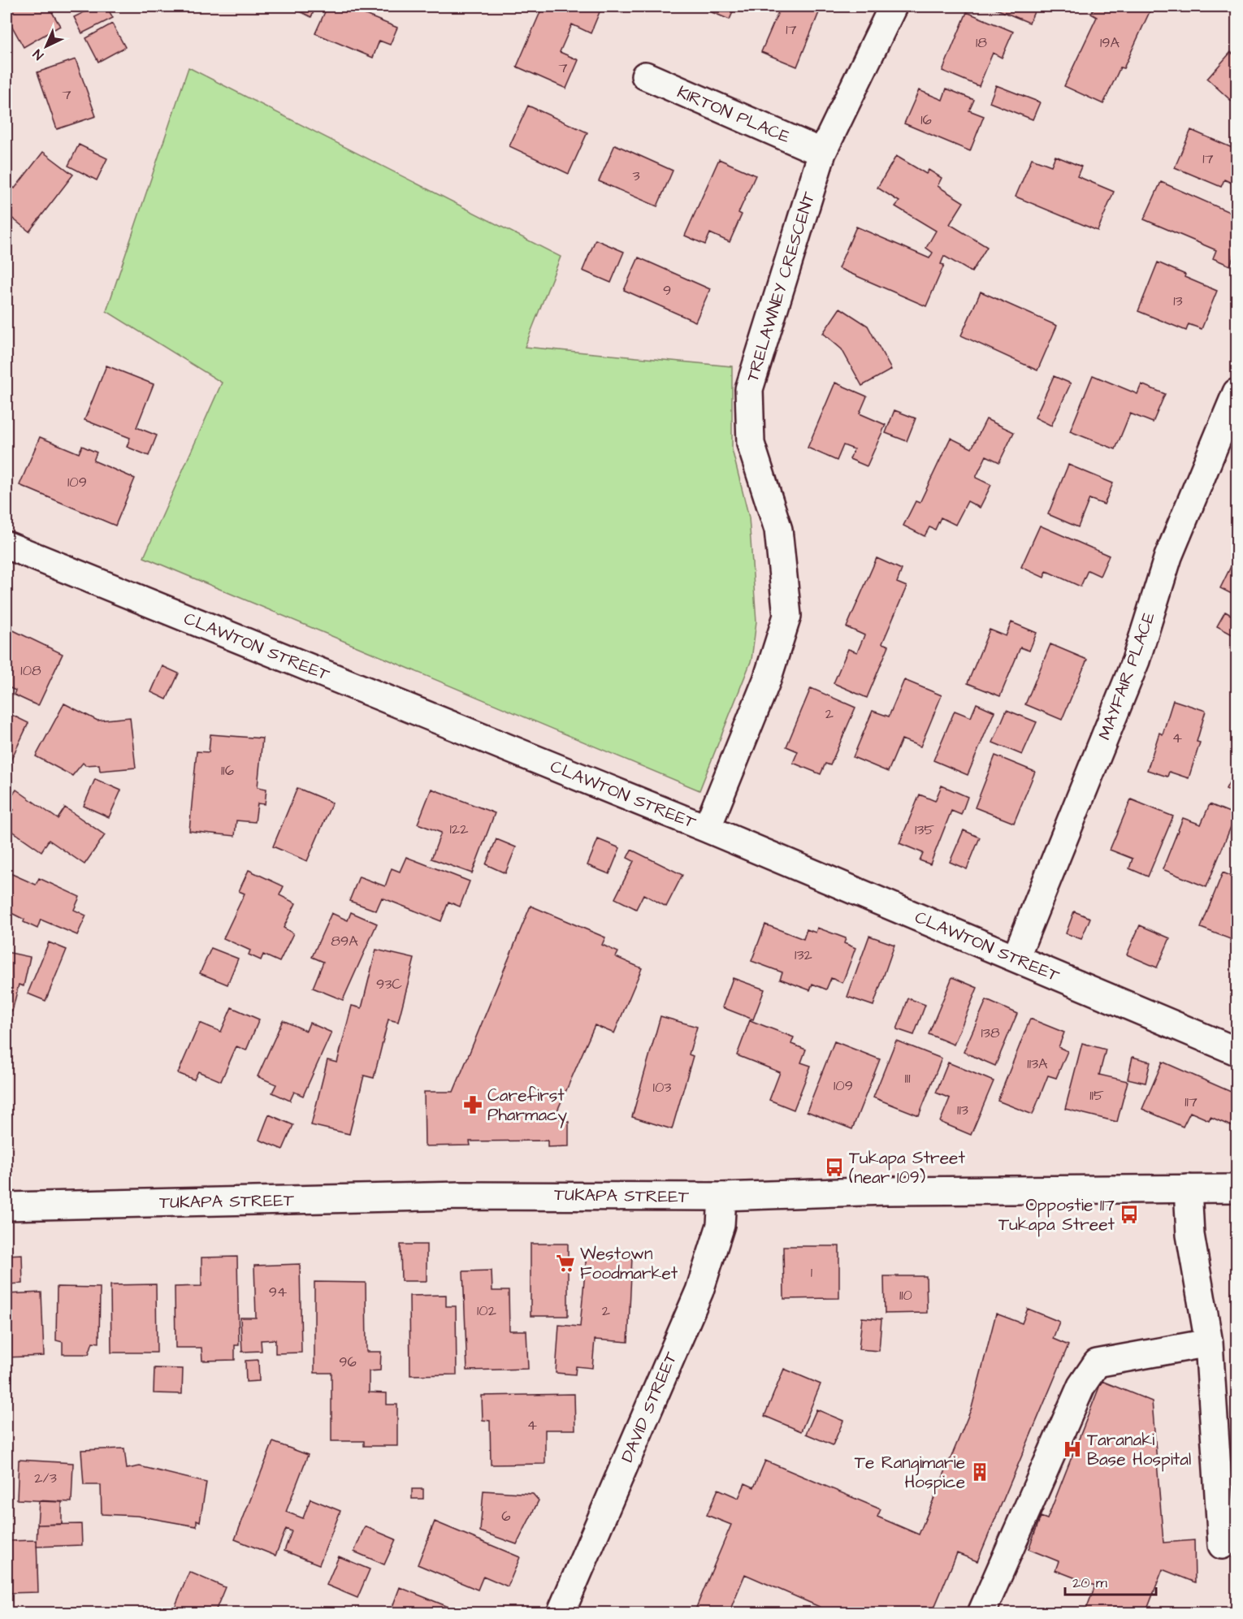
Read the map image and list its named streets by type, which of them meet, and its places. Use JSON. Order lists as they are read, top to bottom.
{
  "streets": {
    "street": [
      "KIRTON PLACE",
      "TRELAWNEY CRESCENT",
      "CLAWTON STREET",
      "MAYFAIR PLACE",
      "TUKAPA STREET",
      "DAVID STREET"
    ]
  },
  "crossings": [
    ["KIRTON PLACE", "TRELAWNEY CRESCENT"],
    ["TRELAWNEY CRESCENT", "CLAWTON STREET"],
    ["CLAWTON STREET", "MAYFAIR PLACE"],
    ["TUKAPA STREET", "DAVID STREET"]
  ],
  "places": {
    "pharmacy": ["Carefirst Pharmacy"],
    "bus stop": ["Tukapa Street (near 109)", "Oppostie 117 Tukapa Street"],
    "supermarket": ["Westown Foodmarket"],
    "hospital": ["Taranaki Base Hospital"],
    "building": ["Te Rangimarie Hospice"]
  },
  "house_numbers": [
    "17",
    "18",
    "19A",
    "7",
    "7",
    "16",
    "17",
    "3",
    "9",
    "13",
    "109",
    "108",
    "2",
    "4",
    "116",
    "122",
    "135",
    "89A",
    "132",
    "93C",
    "138",
    "113A",
    "111",
    "109",
    "103",
    "115",
    "117",
    "113",
    "1",
    "94",
    "110",
    "102",
    "2",
    "96",
    "4",
    "2/3",
    "6"
  ],
  "scale_bar": "20 m",
  "north": "bottom left"
}
